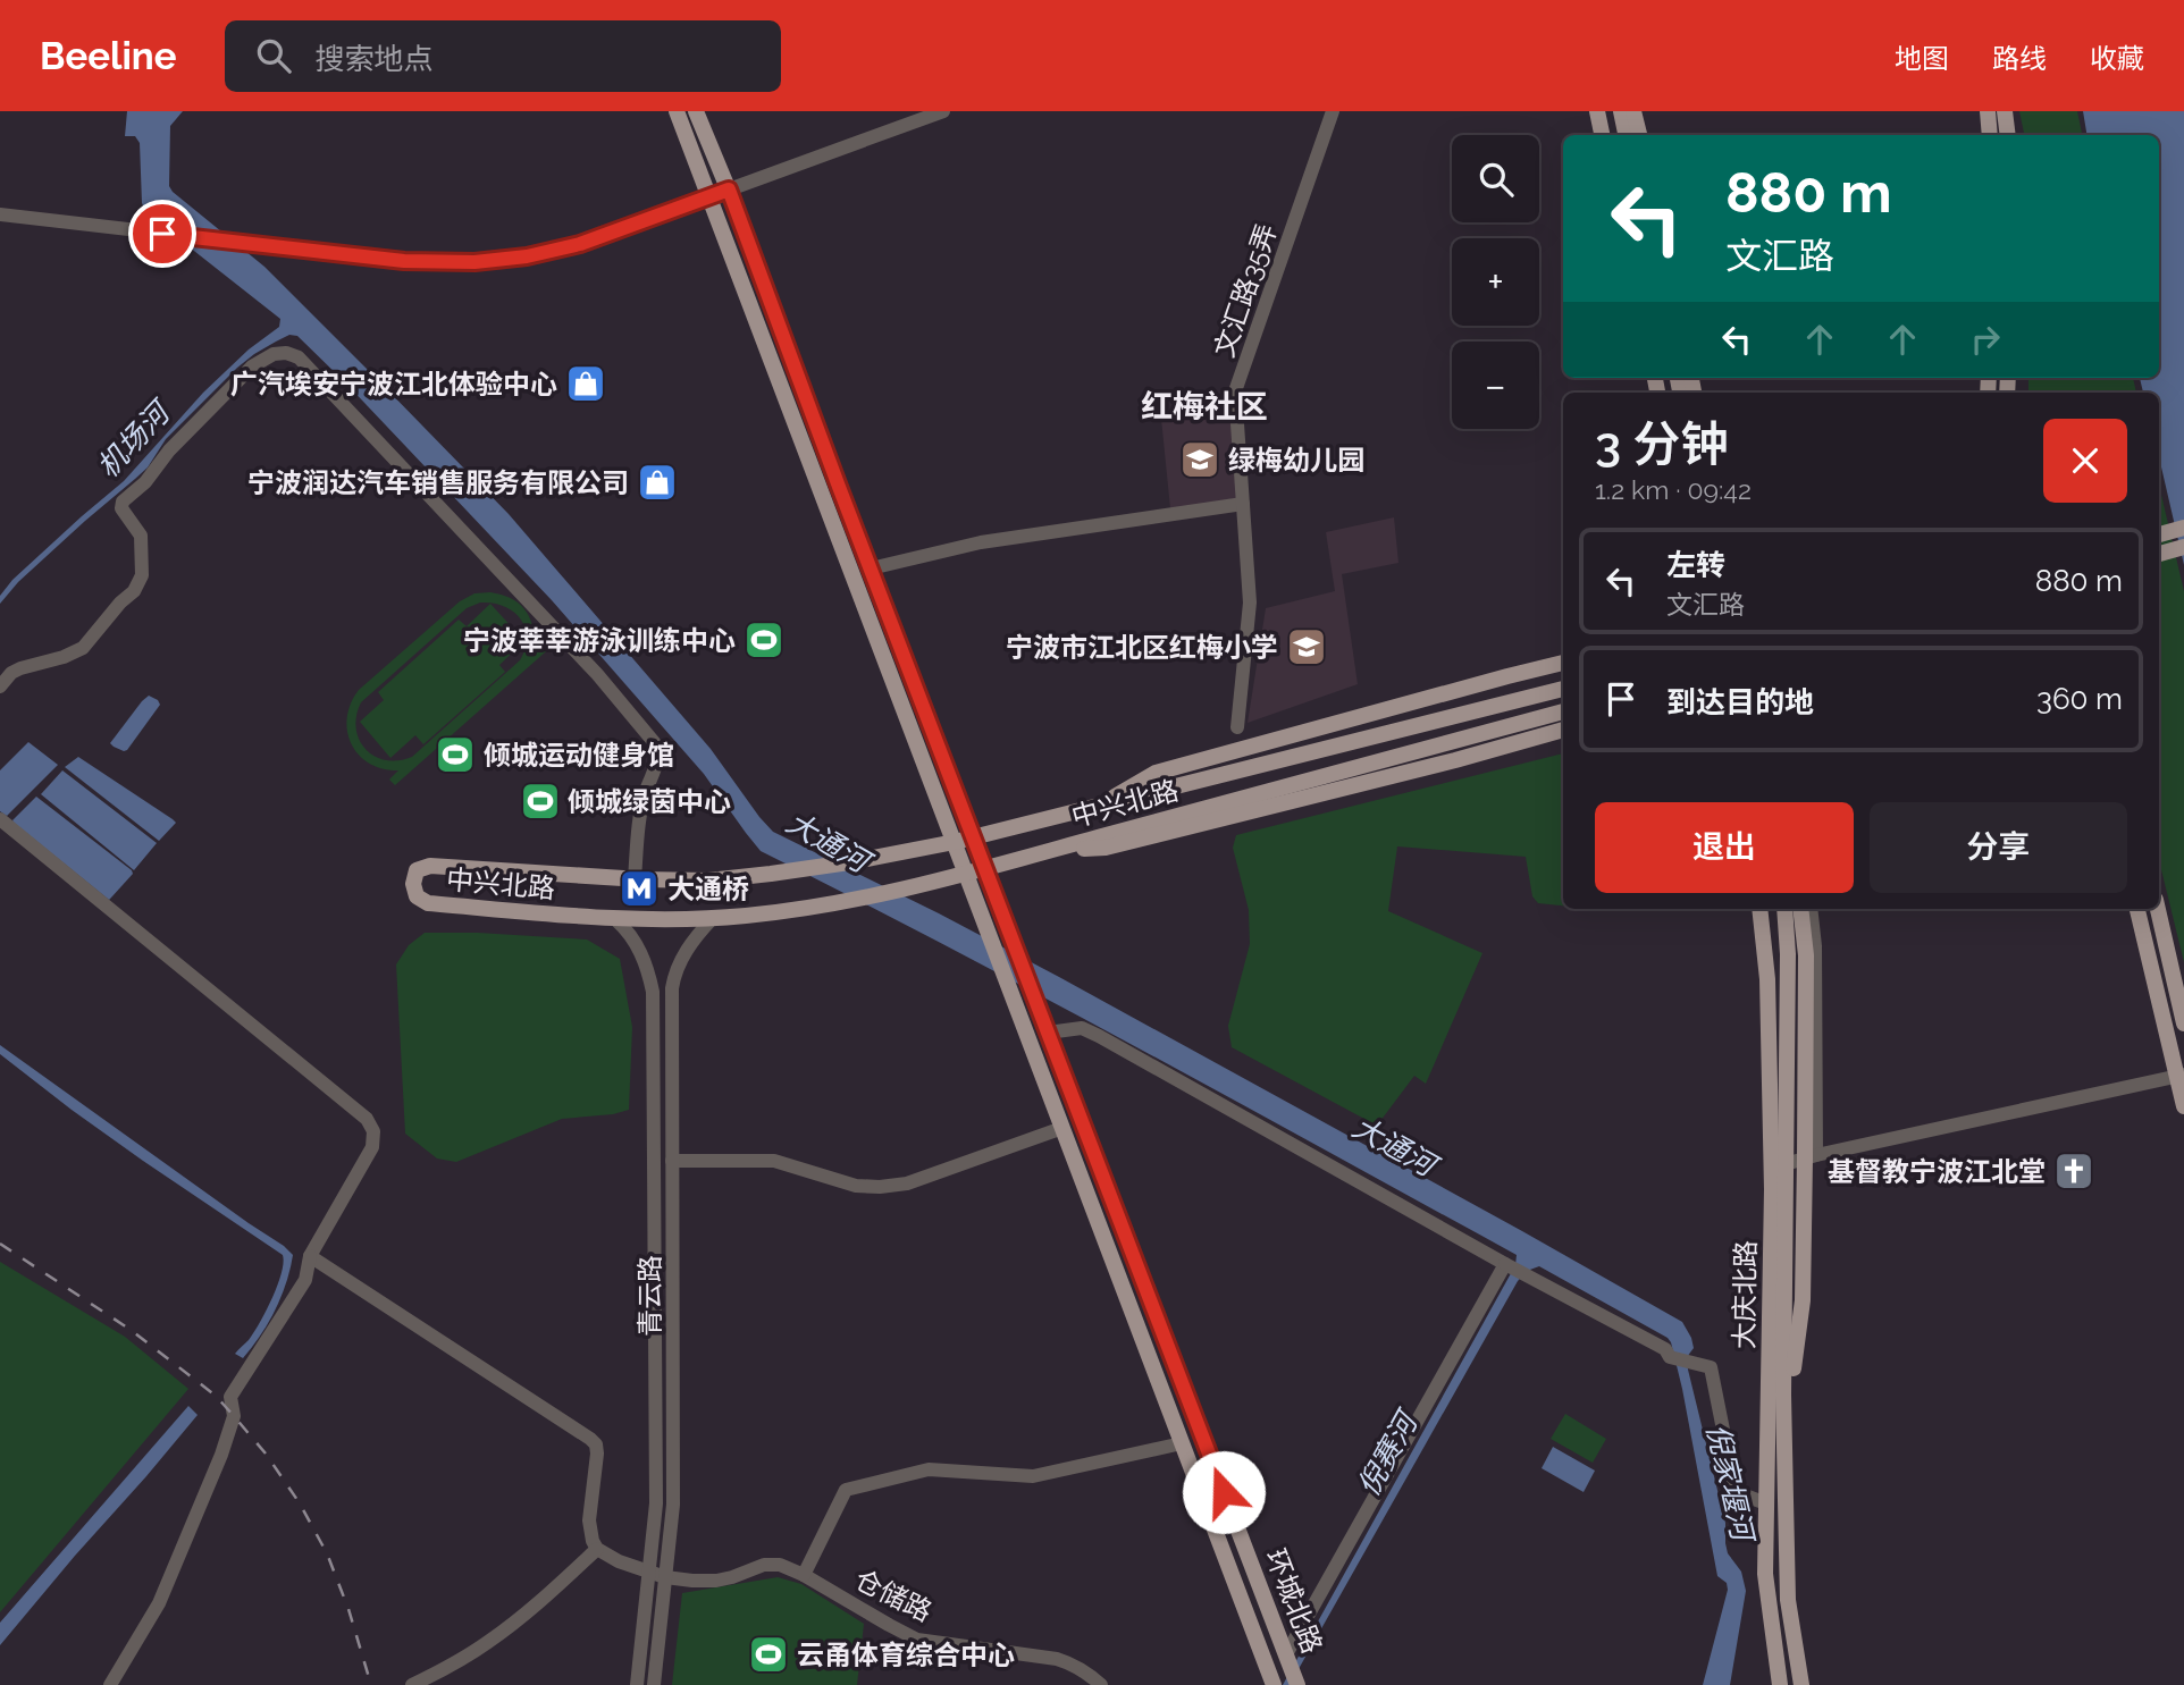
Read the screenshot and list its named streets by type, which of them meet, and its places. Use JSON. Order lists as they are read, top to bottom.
{
  "streets": {
    "main road": ["中兴北路", "大庆北路", "环城北路"],
    "street": ["文汇路35弄", "青云路", "仓储路"]
  },
  "crossings": [
    ["中兴北路", "青云路"],
    ["中兴北路", "环城北路"],
    ["青云路", "仓储路"]
  ],
  "districts": ["红梅社区"],
  "water": [
    "机场河",
    "大通河",
    "倪赛河",
    "倪家堰河"
  ],
  "places": {
    "shop": ["广汽埃安宁波江北体验中心", "宁波润达汽车销售服务有限公司"],
    "school or university": ["绿梅幼儿园", "宁波市江北区红梅小学"],
    "sports": [
      "宁波莘莘游泳训练中心",
      "倾城运动健身馆",
      "倾城绿茵中心",
      "云甬体育综合中心"
    ],
    "metro station": ["大通桥"],
    "church": ["基督教宁波江北堂"]
  },
  "page": {
    "header": "Beeline",
    "search": "搜索地点",
    "nav": ["地图", "路线", "收藏"],
    "map_buttons": ["+", "−"],
    "turn": ["880 m", "文汇路"],
    "heading": ["3 分钟", "1.2 km · 09:42"],
    "list": [
      {
        "name": "左转",
        "note": "文汇路",
        "value": "880 m"
      },
      {
        "name": "到达目的地",
        "value": "360 m"
      }
    ],
    "buttons": ["退出", "分享"]
  }
}
